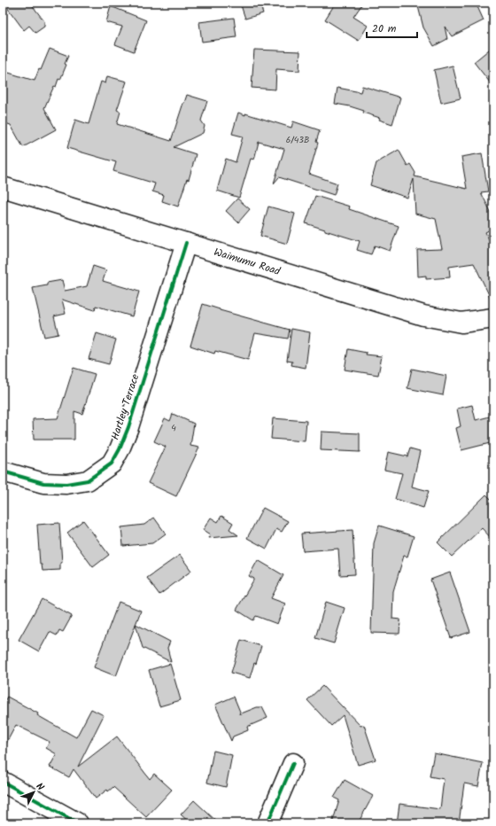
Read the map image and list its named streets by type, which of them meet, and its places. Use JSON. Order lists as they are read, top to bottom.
{
  "streets": {
    "main road": ["Waimumu Road", "Hartley Terrace"]
  },
  "crossings": [
    ["Waimumu Road", "Hartley Terrace"]
  ],
  "house_numbers": ["6/43B", "4"],
  "scale_bar": "20 m",
  "north": "top right"
}
